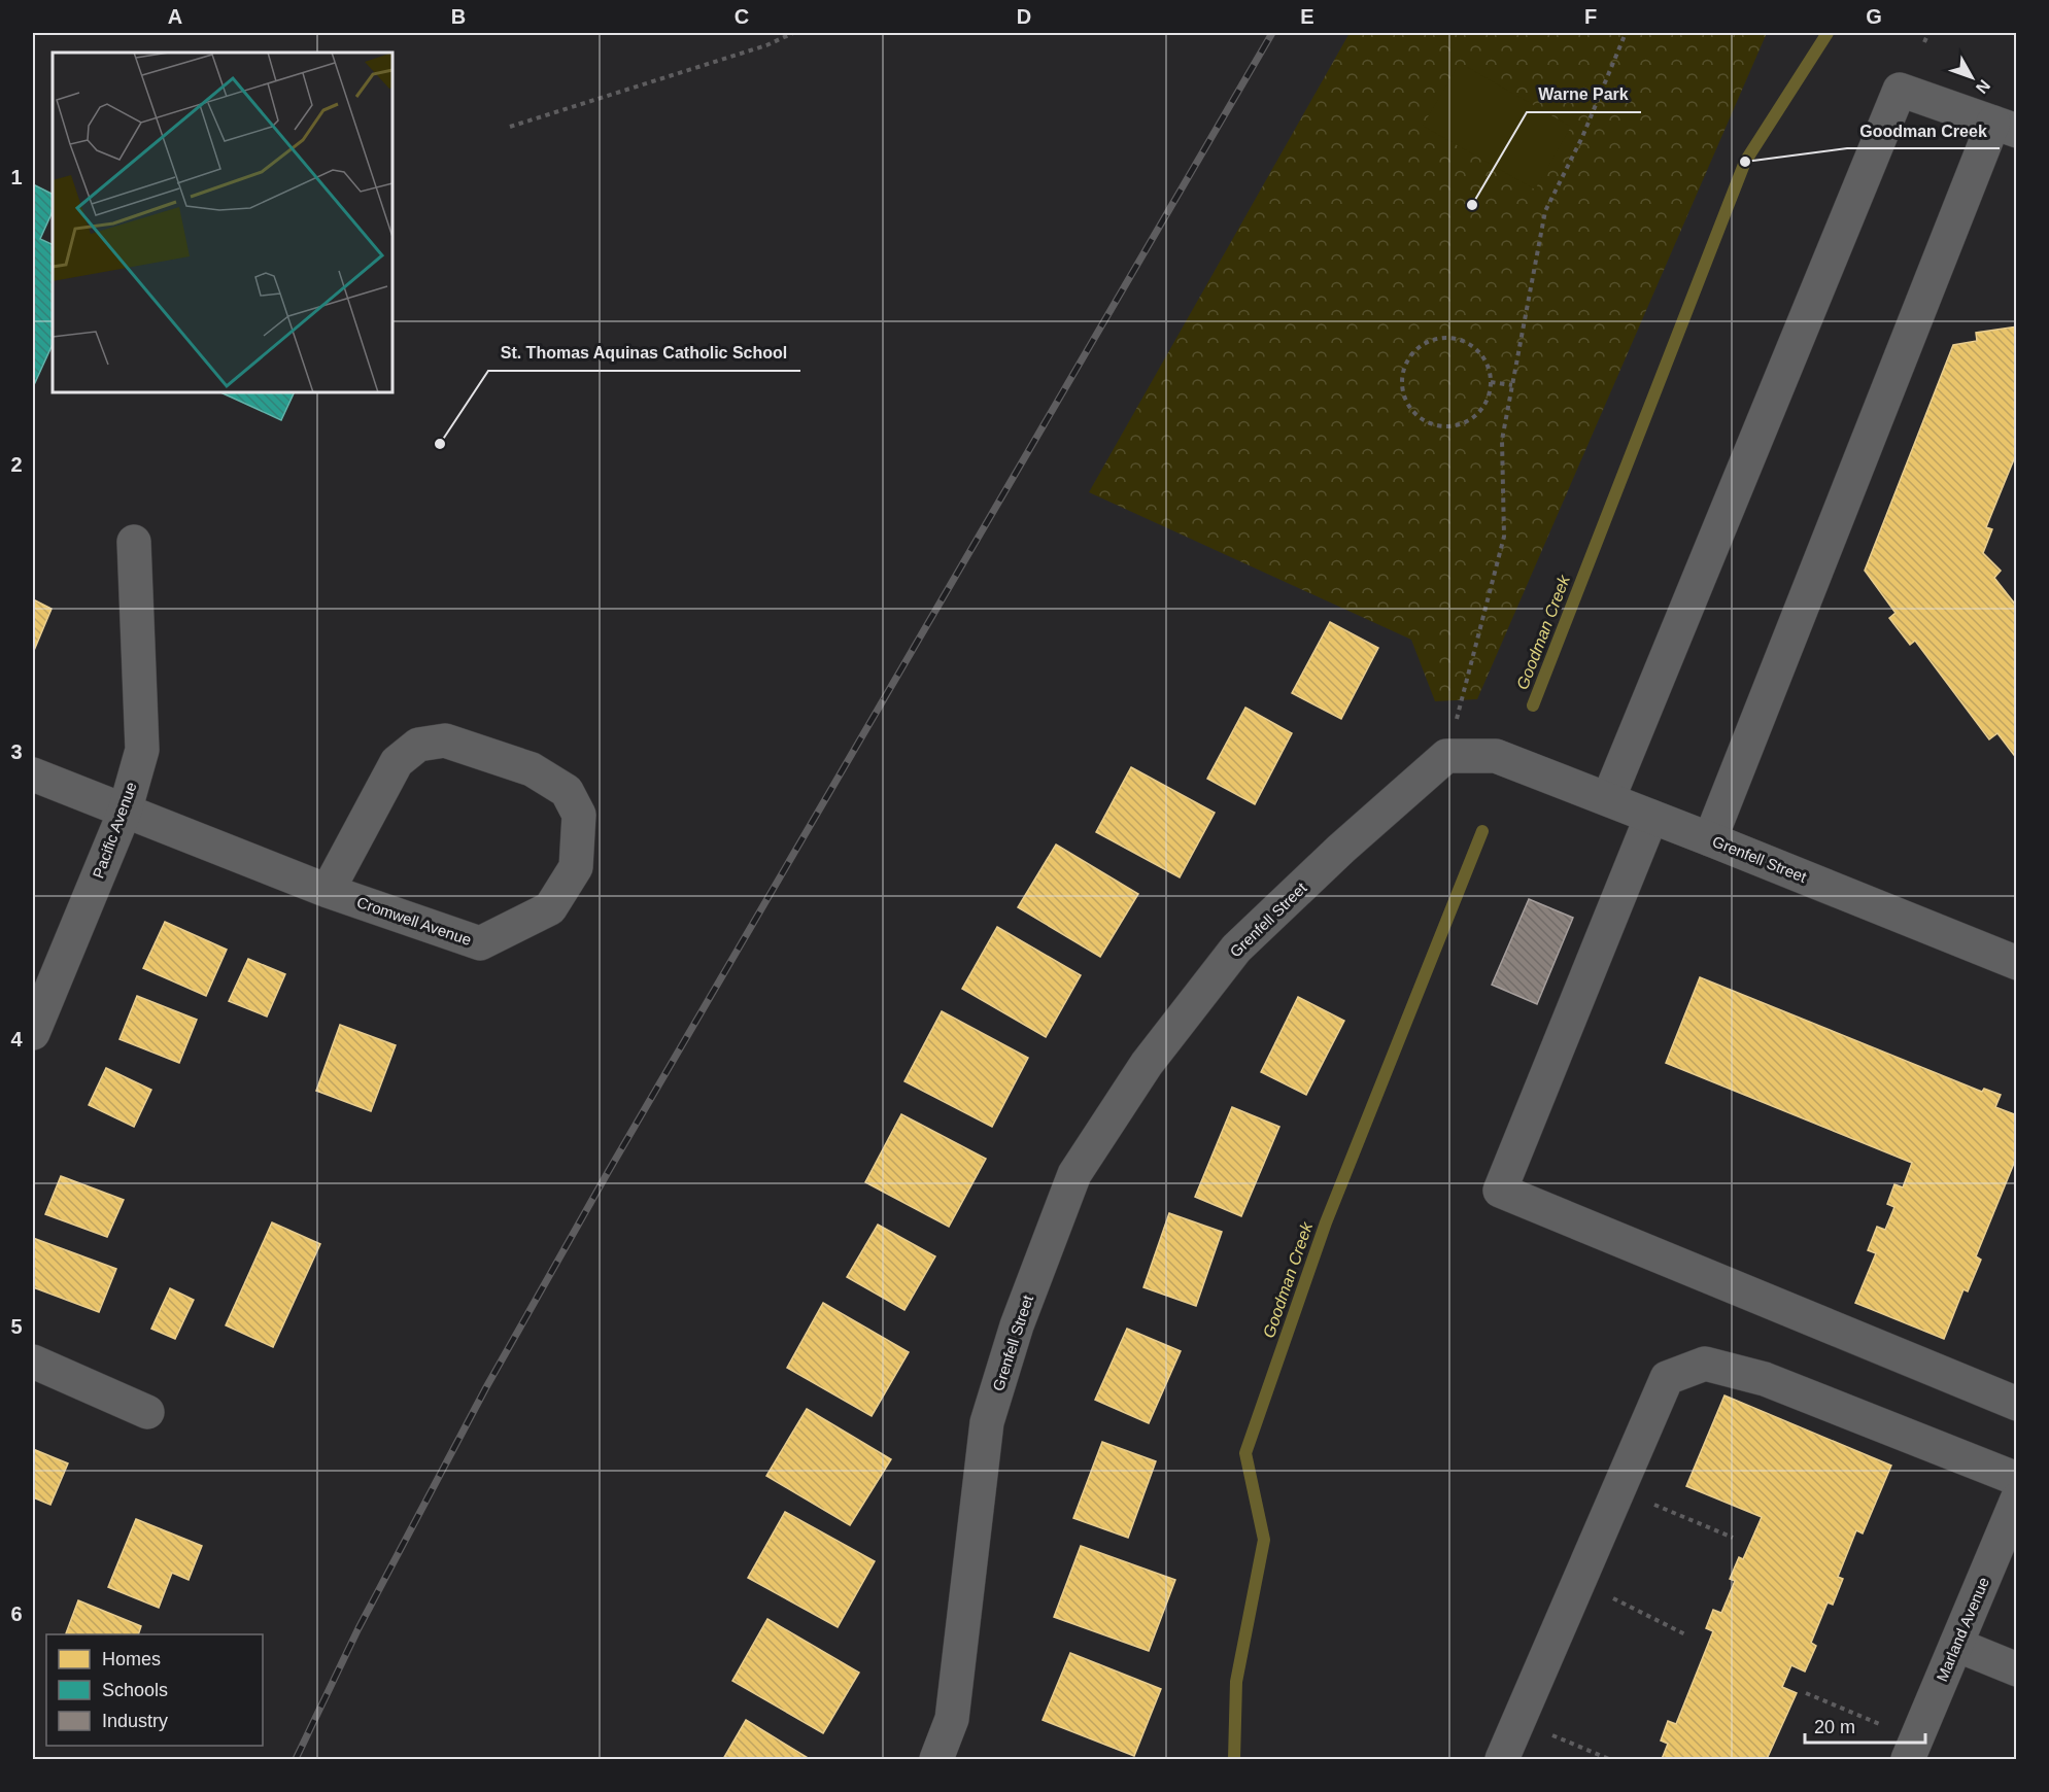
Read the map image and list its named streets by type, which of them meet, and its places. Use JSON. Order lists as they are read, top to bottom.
{
  "streets": {
    "street": [
      "Pacific Avenue",
      "Grenfell Street",
      "Cromwell Avenue",
      "Marland Avenue"
    ]
  },
  "crossings": [
    ["Pacific Avenue", "Cromwell Avenue"]
  ],
  "water": ["Goodman Creek"],
  "places": ["Goodman Creek", "Warne Park", "St. Thomas Aquinas Catholic School"],
  "legend": ["Homes", "Schools", "Industry"],
  "scale_bar": "20 m",
  "north": "bottom right",
  "grid": {
    "columns": [
      "A",
      "B",
      "C",
      "D",
      "E",
      "F",
      "G"
    ],
    "rows": [
      "1",
      "2",
      "3",
      "4",
      "5",
      "6"
    ]
  }
}
